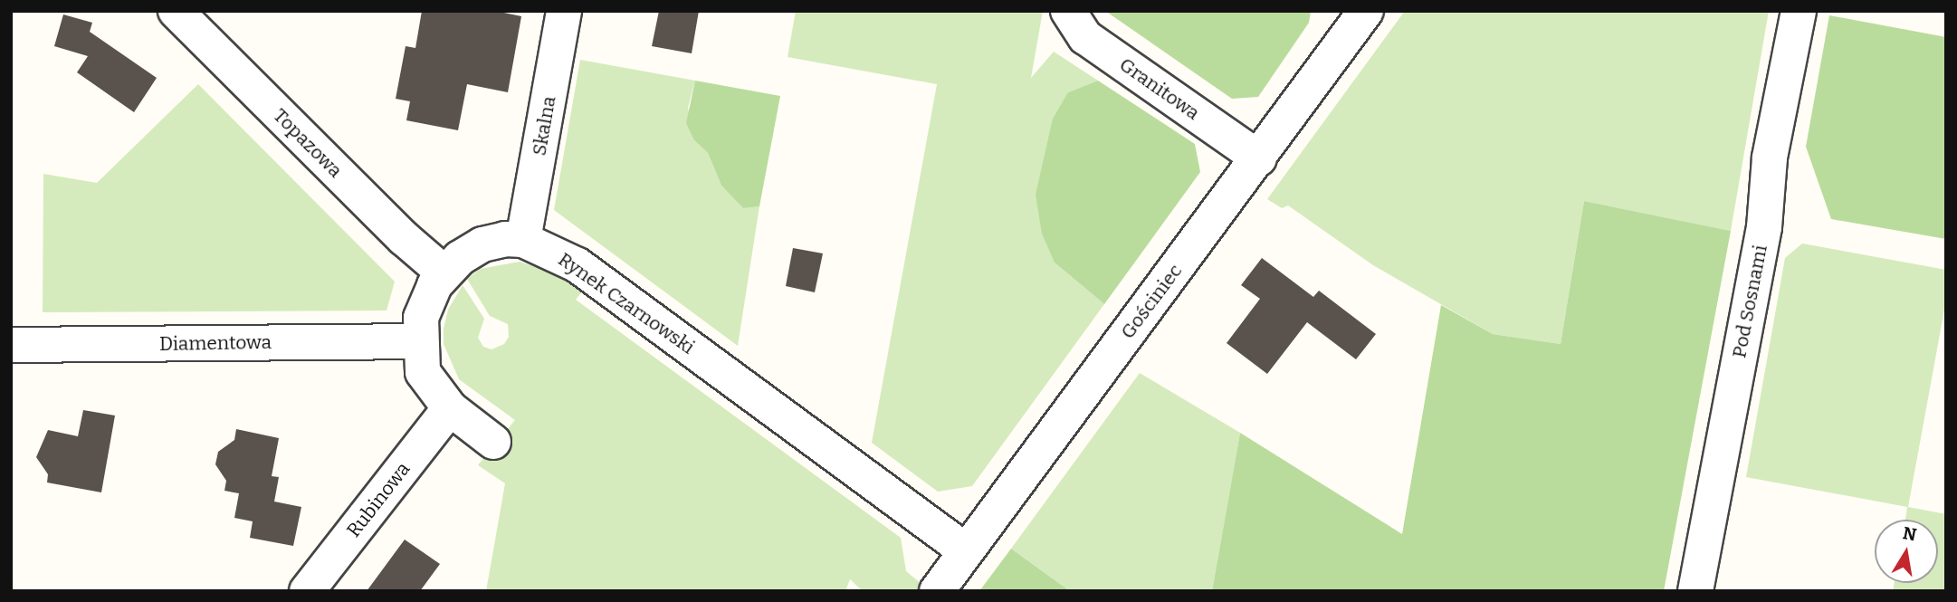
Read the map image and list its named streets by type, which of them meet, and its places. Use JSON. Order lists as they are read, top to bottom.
{
  "streets": {
    "street": [
      "Granitowa",
      "Skalna",
      "Topazowa",
      "Gościniec",
      "Pod Sosnami",
      "Rynek Czarnowski",
      "Diamentowa",
      "Rubinowa"
    ]
  },
  "crossings": [
    ["Granitowa", "Gościniec"],
    ["Skalna", "Rynek Czarnowski"],
    ["Topazowa", "Rynek Czarnowski"],
    ["Gościniec", "Rynek Czarnowski"],
    ["Rynek Czarnowski", "Diamentowa"],
    ["Rynek Czarnowski", "Rubinowa"]
  ],
  "north": "top"
}
